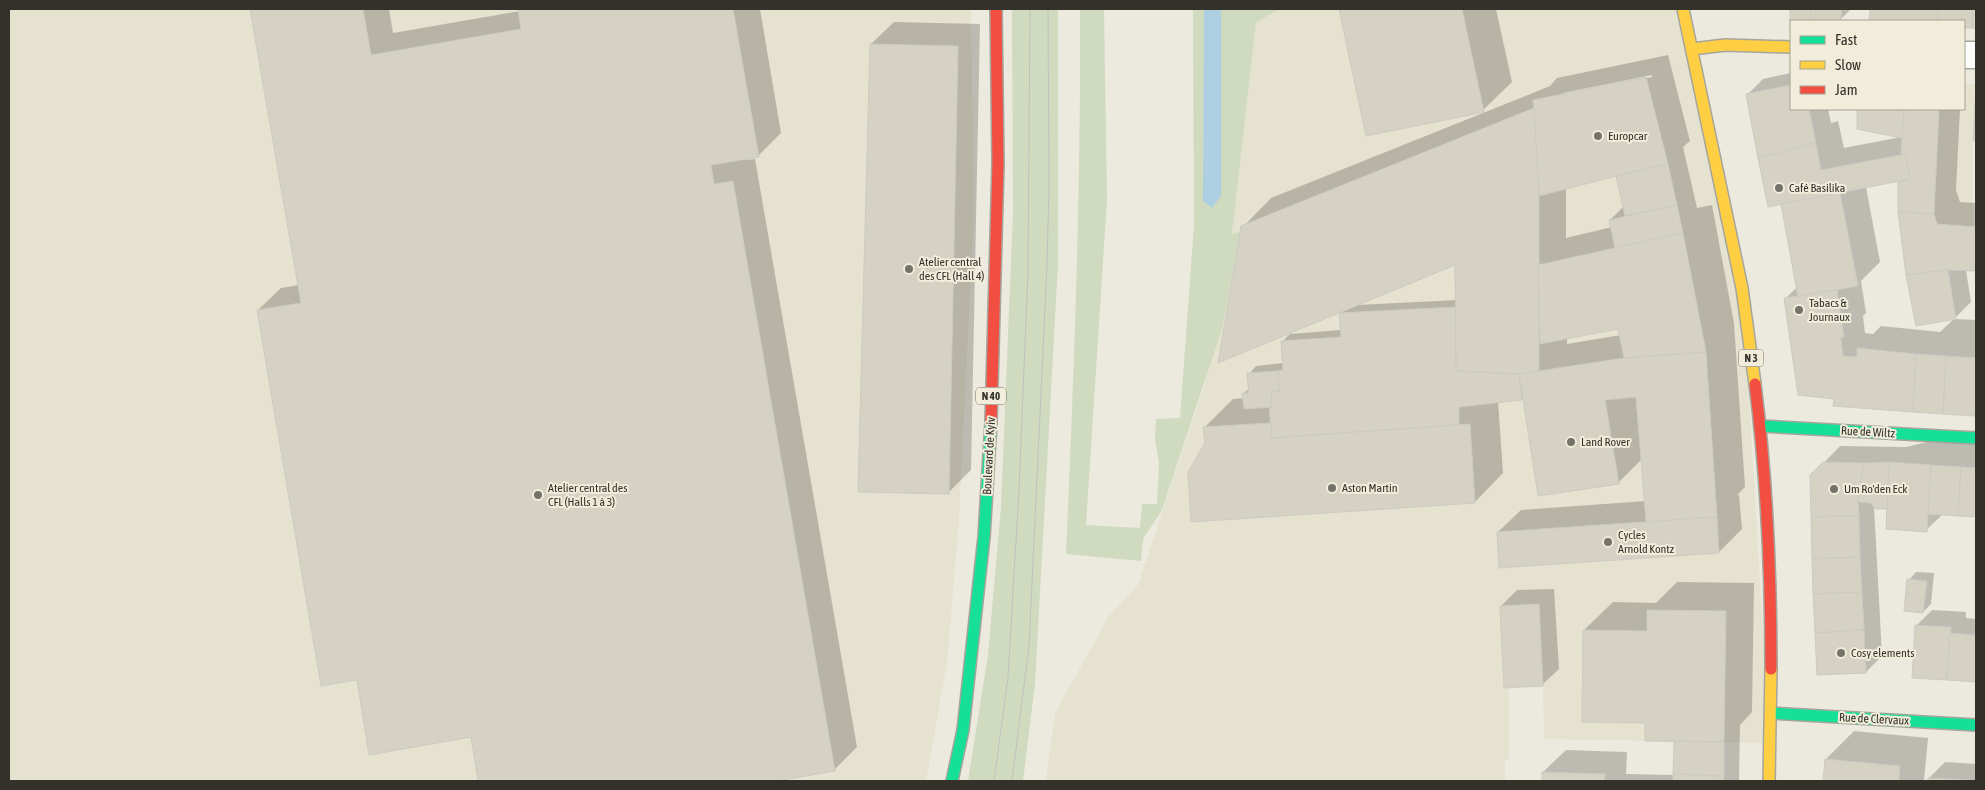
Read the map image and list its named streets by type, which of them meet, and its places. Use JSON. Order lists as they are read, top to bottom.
{
  "streets": {
    "main road": [
      "N 3",
      "N 40",
      "Rue de Wiltz",
      "Boulevard de Kyiv",
      "Rue de Clervaux"
    ]
  },
  "crossings": [
    ["N 3", "Rue de Wiltz"],
    ["N 3", "Rue de Clervaux"]
  ],
  "places": [
    "Europcar",
    "Café Basilika",
    "Atelier central des CFL (Hall 4)",
    "Tabacs & Journaux",
    "Land Rover",
    "Aston Martin",
    "Um Ro'den Eck",
    "Atelier central des CFL (Halls 1 à 3)",
    "Cycles Arnold Kontz",
    "Cosy elements"
  ],
  "legend": ["Fast", "Slow", "Jam"]
}
